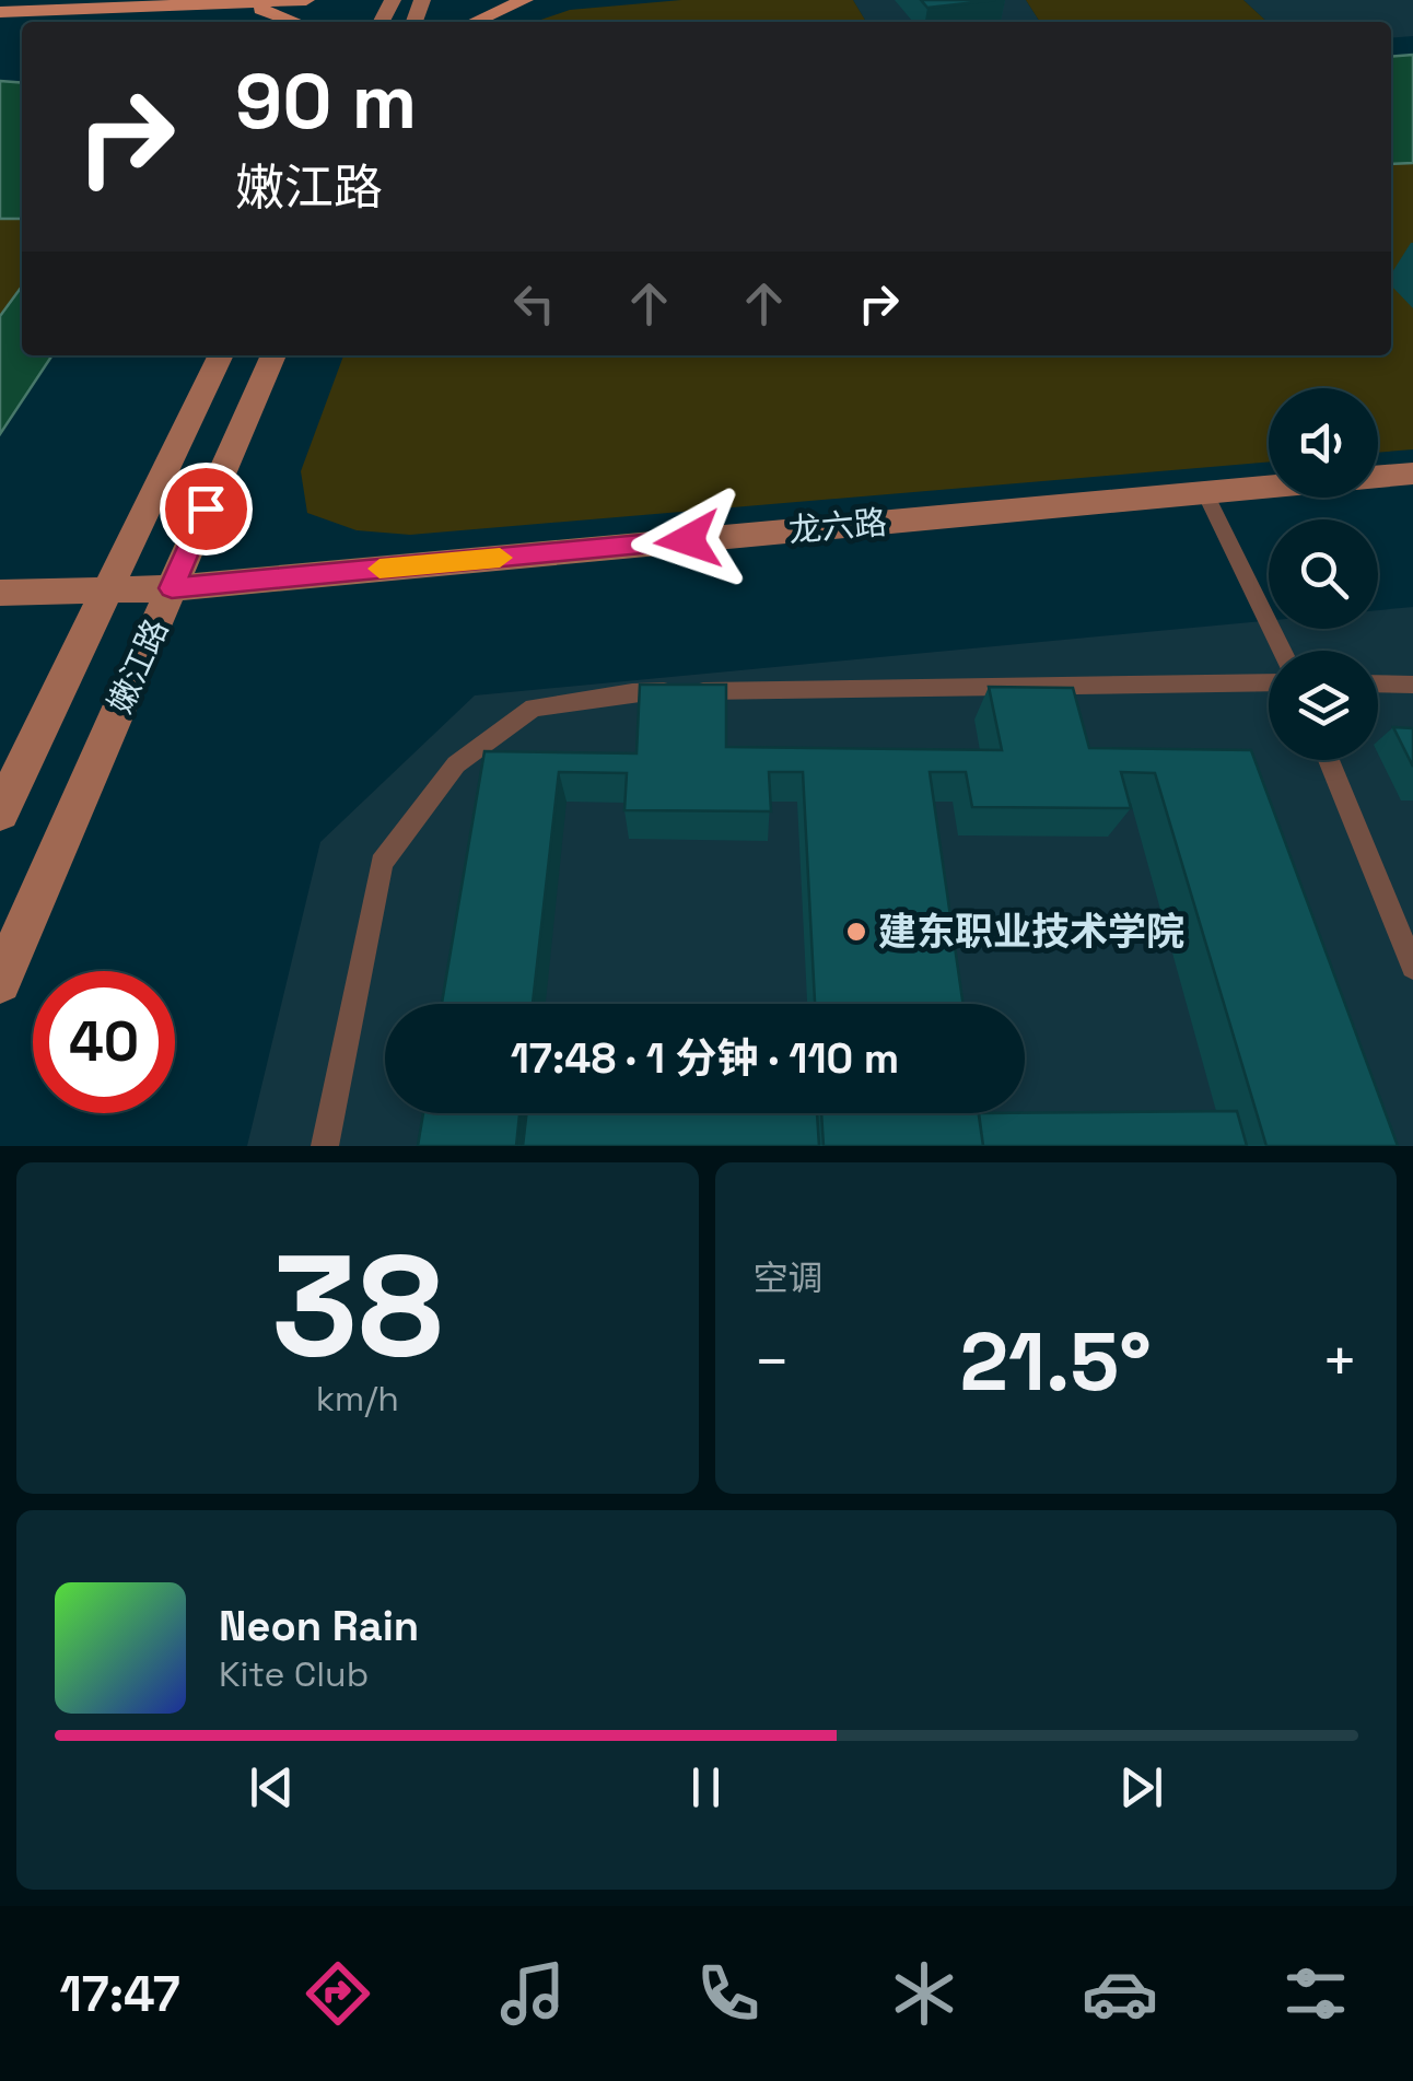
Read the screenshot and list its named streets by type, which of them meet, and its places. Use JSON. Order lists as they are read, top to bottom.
{
  "streets": {
    "main road": ["龙六路", "嫩江路"]
  },
  "crossings": [
    ["龙六路", "嫩江路"]
  ],
  "places": ["建东职业技术学院"],
  "page": {
    "turn": ["90 m", "嫩江路"],
    "limit": "40",
    "trip": "17:48 · 1 分钟 · 110 m",
    "tile": [
      ["38", "km/h"],
      "空调"
    ],
    "heat": ["−", "21.5°", "+"],
    "song": ["Neon Rain", "Kite Club"],
    "tabs": "17:47"
  }
}
